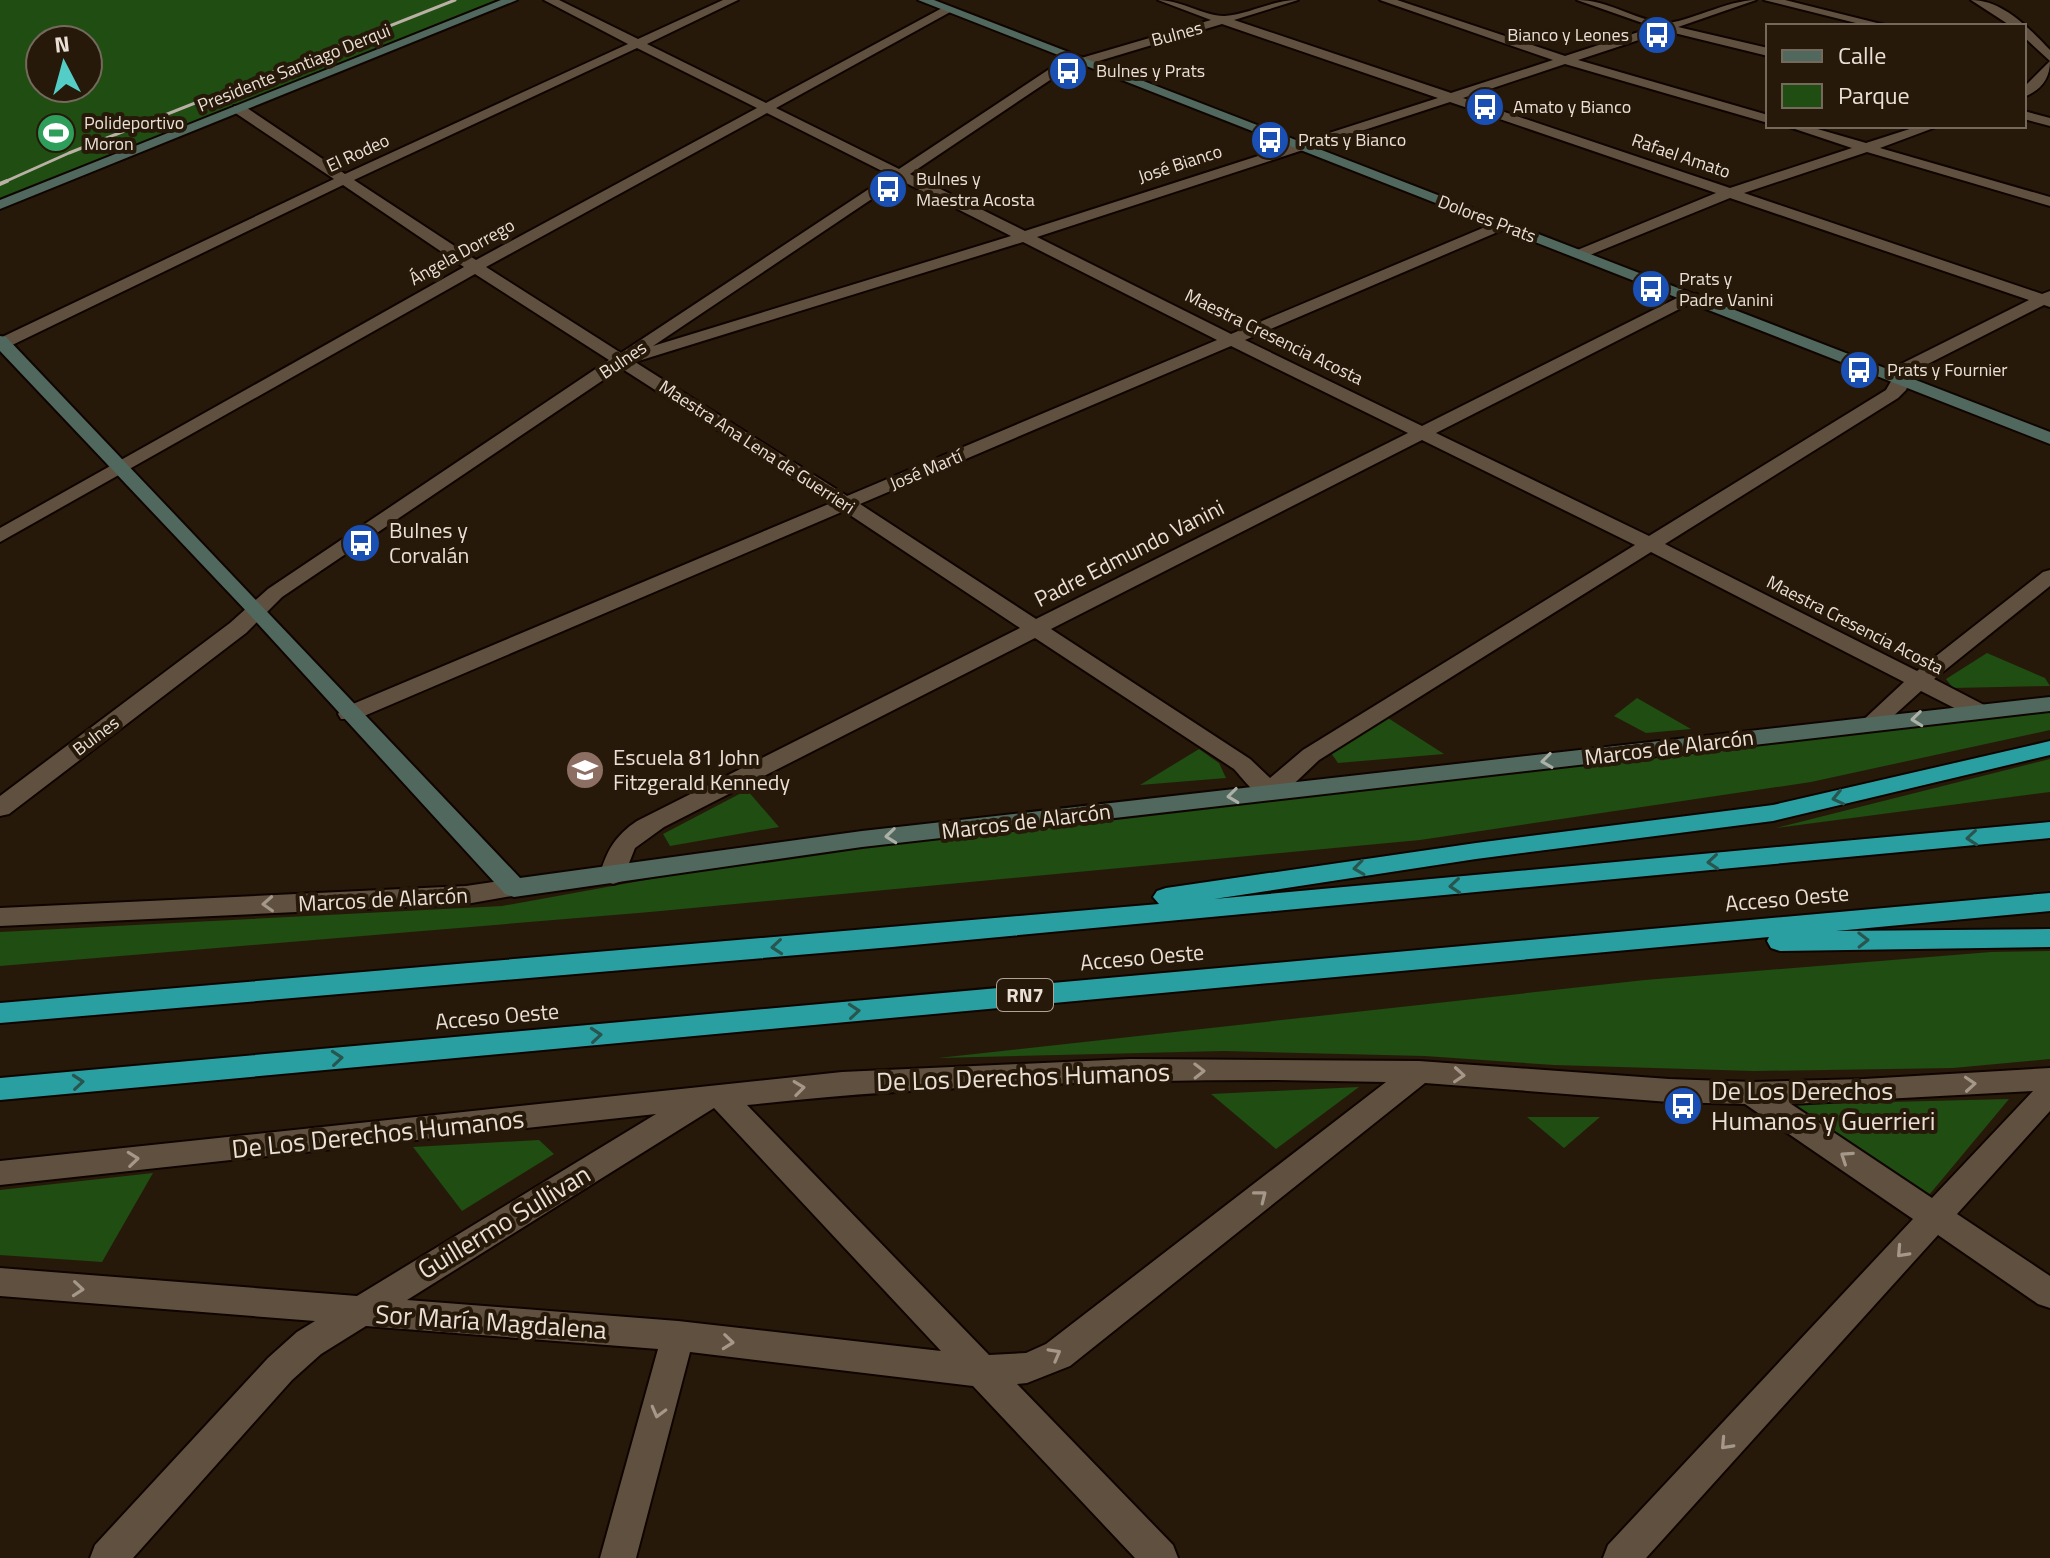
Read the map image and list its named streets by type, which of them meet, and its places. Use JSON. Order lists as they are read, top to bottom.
{
  "streets": {
    "highway": ["Acceso Oeste", "RN7"],
    "street": [
      "Bulnes",
      "Presidente Santiago Derqui",
      "El Rodeo",
      "Rafael Amato",
      "José Bianco",
      "Dolores Prats",
      "Ángela Dorrego",
      "Maestra Cresencia Acosta",
      "Maestra Ana Lena de Guerrieri",
      "José Martí",
      "Padre Edmundo Vanini",
      "Marcos de Alarcón",
      "De Los Derechos Humanos",
      "Guillermo Sullivan",
      "Sor María Magdalena"
    ]
  },
  "crossings": [
    ["Bulnes", "Rafael Amato"],
    ["Bulnes", "José Bianco"],
    ["Bulnes", "Dolores Prats"],
    ["Bulnes", "Maestra Cresencia Acosta"],
    ["Bulnes", "Maestra Ana Lena de Guerrieri"],
    ["Presidente Santiago Derqui", "Maestra Ana Lena de Guerrieri"],
    ["El Rodeo", "Maestra Cresencia Acosta"],
    ["El Rodeo", "Maestra Ana Lena de Guerrieri"],
    ["Rafael Amato", "José Bianco"],
    ["José Bianco", "Dolores Prats"],
    ["José Bianco", "Maestra Cresencia Acosta"],
    ["José Bianco", "Maestra Ana Lena de Guerrieri"],
    ["Dolores Prats", "Ángela Dorrego"],
    ["Dolores Prats", "José Martí"],
    ["Dolores Prats", "Padre Edmundo Vanini"],
    ["Ángela Dorrego", "Maestra Cresencia Acosta"],
    ["Ángela Dorrego", "Maestra Ana Lena de Guerrieri"],
    ["Maestra Cresencia Acosta", "José Martí"],
    ["Maestra Cresencia Acosta", "Padre Edmundo Vanini"],
    ["Maestra Cresencia Acosta", "Marcos de Alarcón"],
    ["Maestra Ana Lena de Guerrieri", "José Martí"],
    ["Maestra Ana Lena de Guerrieri", "Padre Edmundo Vanini"],
    ["Maestra Ana Lena de Guerrieri", "Marcos de Alarcón"],
    ["Padre Edmundo Vanini", "Marcos de Alarcón"],
    ["De Los Derechos Humanos", "Guillermo Sullivan"],
    ["De Los Derechos Humanos", "Sor María Magdalena"],
    ["Guillermo Sullivan", "Sor María Magdalena"]
  ],
  "one_way": ["Marcos de Alarcón", "De Los Derechos Humanos", "Sor María Magdalena"],
  "places": {
    "bus stop": [
      "Bianco y Leones",
      "Bulnes y Prats",
      "Amato y Bianco",
      "Prats y Bianco",
      "Bulnes y Maestra Acosta",
      "Prats y Padre Vanini",
      "Prats y Fournier",
      "Bulnes y Corvalán",
      "De Los Derechos Humanos y Guerrieri"
    ],
    "sports": ["Polideportivo Moron"],
    "school or university": ["Escuela 81 John Fitzgerald Kennedy"]
  },
  "legend": ["Calle", "Parque"],
  "north": "top"
}
